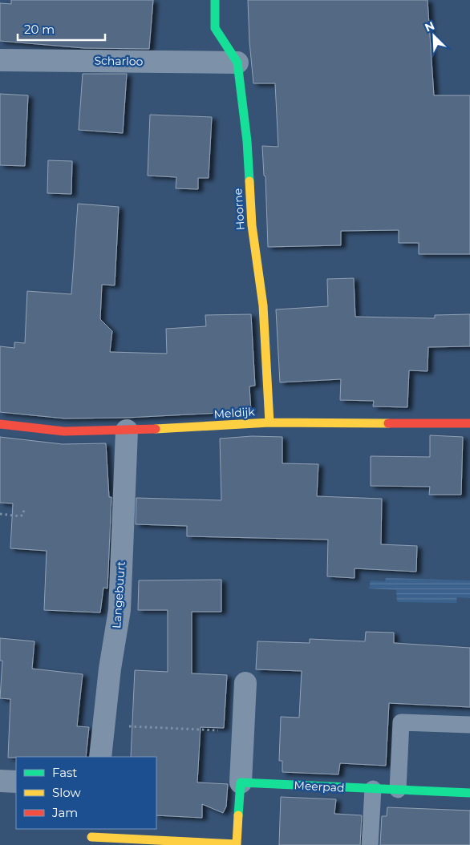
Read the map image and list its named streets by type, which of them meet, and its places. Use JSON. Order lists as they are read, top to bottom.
{
  "streets": {
    "street": [
      "Scharloo",
      "Hoorne",
      "Meldijk",
      "Langebuurt",
      "Meerpad"
    ]
  },
  "crossings": [
    ["Scharloo", "Hoorne"],
    ["Hoorne", "Meldijk"],
    ["Meldijk", "Langebuurt"]
  ],
  "legend": ["Fast", "Slow", "Jam"],
  "scale_bar": "20 m",
  "north": "top left"
}
